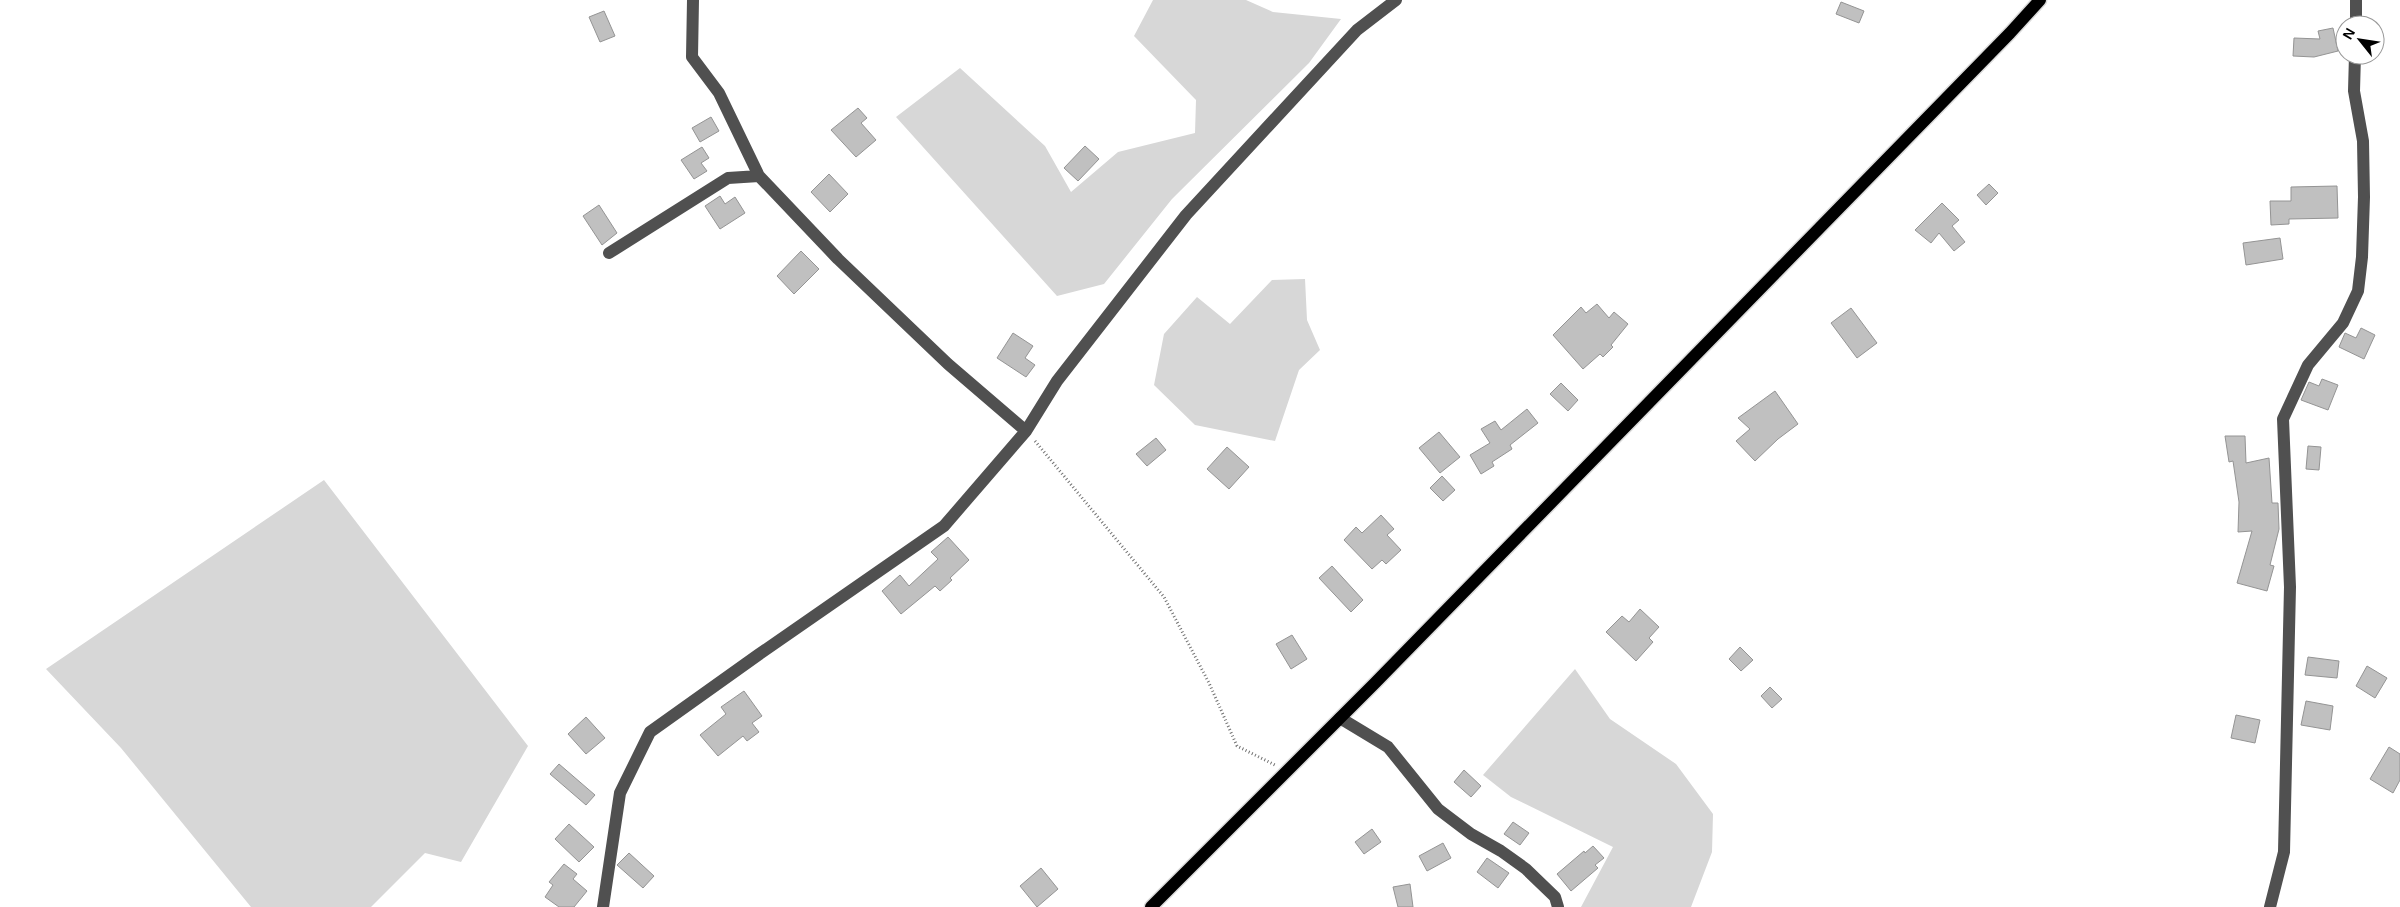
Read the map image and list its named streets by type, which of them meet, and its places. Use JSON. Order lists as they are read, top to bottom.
{
  "north": "top left"
}
